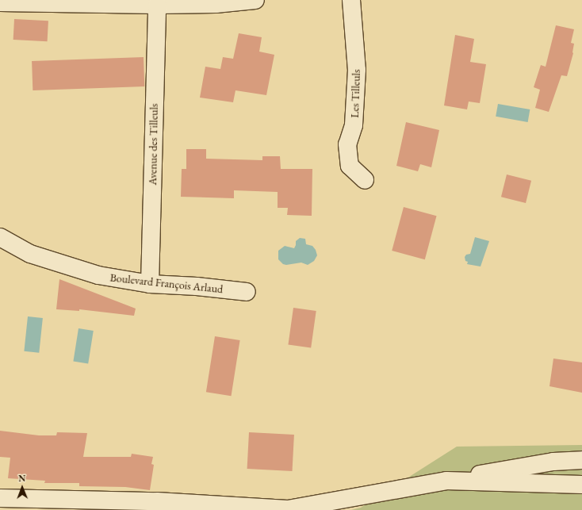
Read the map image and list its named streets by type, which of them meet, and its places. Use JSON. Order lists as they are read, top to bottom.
{
  "streets": {
    "street": ["Les Tilleuls", "Avenue des Tilleuls", "Boulevard François Arlaud"]
  },
  "crossings": [
    ["Avenue des Tilleuls", "Boulevard François Arlaud"]
  ],
  "north": "top"
}
